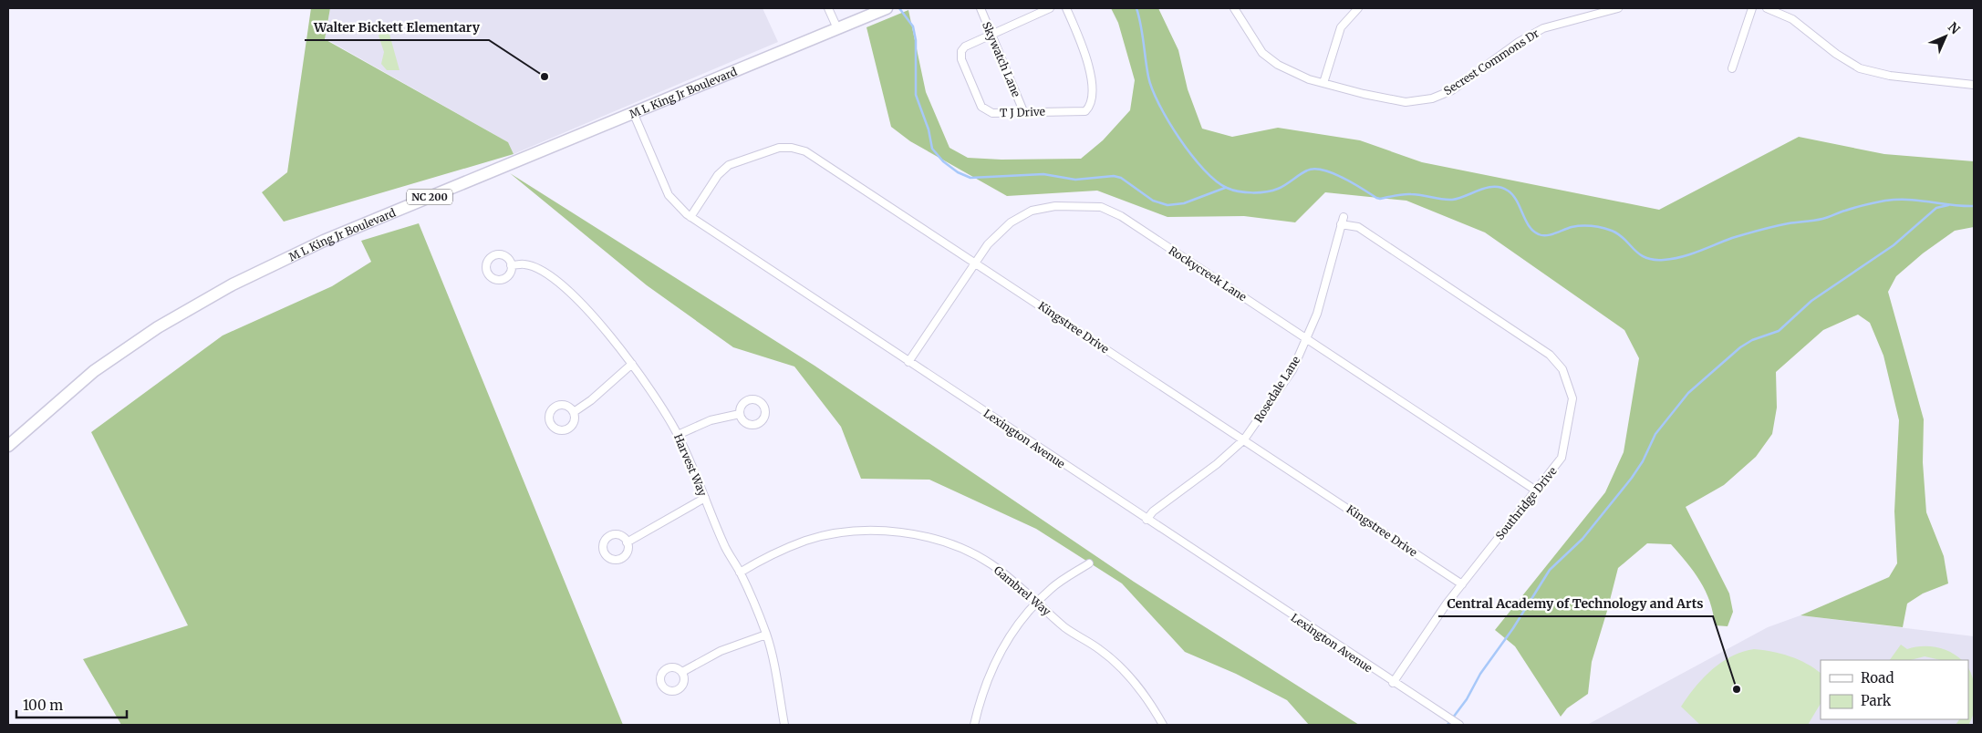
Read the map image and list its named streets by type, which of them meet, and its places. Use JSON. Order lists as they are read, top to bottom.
{
  "streets": {
    "main road": ["M L King Jr Boulevard", "NC 200"],
    "street": [
      "Skywatch Lane",
      "Secrest Commons Dr",
      "T J Drive",
      "Rockycreek Lane",
      "Kingstree Drive",
      "Rosedale Lane",
      "Lexington Avenue",
      "Harvest Way",
      "Southridge Drive",
      "Gambrel Way"
    ]
  },
  "crossings": [
    ["Skywatch Lane", "T J Drive"],
    ["M L King Jr Boulevard", "Lexington Avenue"],
    ["Rockycreek Lane", "Kingstree Drive"],
    ["Rockycreek Lane", "Rosedale Lane"],
    ["Rockycreek Lane", "Lexington Avenue"],
    ["Rockycreek Lane", "Southridge Drive"],
    ["Kingstree Drive", "Rosedale Lane"],
    ["Kingstree Drive", "Lexington Avenue"],
    ["Kingstree Drive", "Southridge Drive"],
    ["Rosedale Lane", "Lexington Avenue"],
    ["Rosedale Lane", "Southridge Drive"],
    ["Lexington Avenue", "Southridge Drive"],
    ["Harvest Way", "Gambrel Way"]
  ],
  "places": ["Walter Bickett Elementary", "Central Academy of Technology and Arts"],
  "legend": ["Road", "Park"],
  "scale_bar": "100 m",
  "north": "top right"
}
